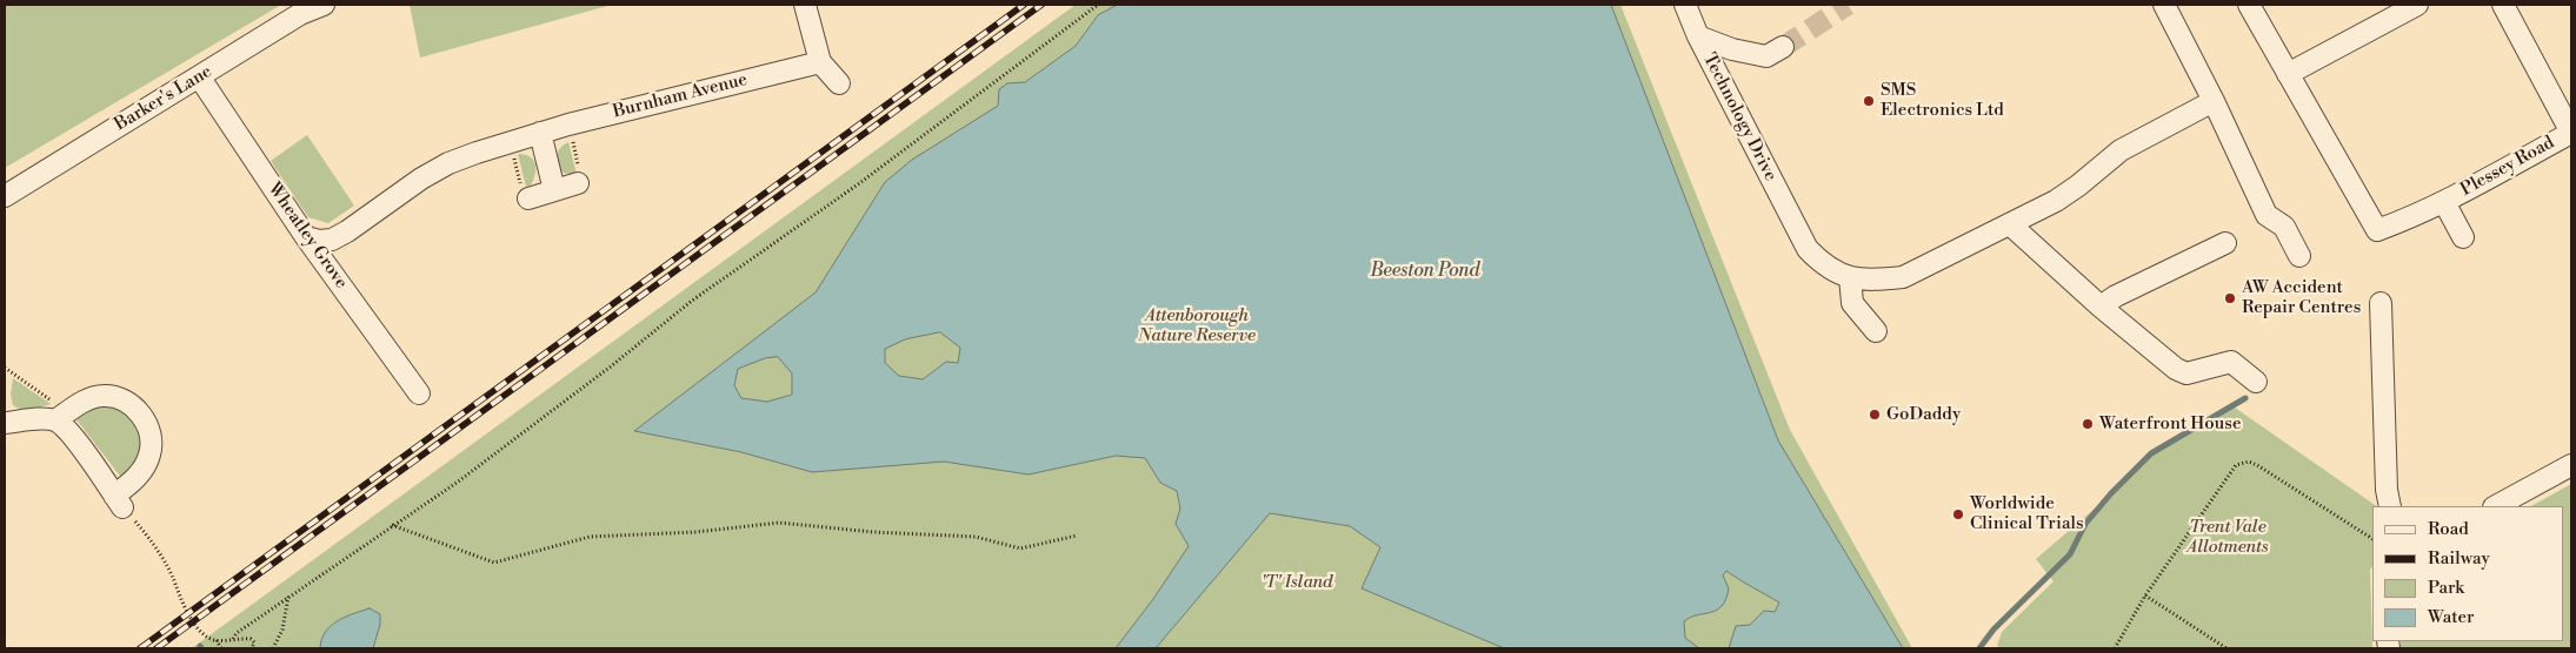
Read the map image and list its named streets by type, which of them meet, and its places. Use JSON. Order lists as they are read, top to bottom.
{
  "streets": {
    "street": [
      "Burnham Avenue",
      "Barker's Lane",
      "Technology Drive",
      "Plessey Road",
      "Wheatley Grove"
    ]
  },
  "crossings": [
    ["Burnham Avenue", "Wheatley Grove"],
    ["Barker's Lane", "Wheatley Grove"]
  ],
  "water": ["Beeston Pond"],
  "parks": ["Attenborough Nature Reserve", "Trent Vale Allotments", "'T' Island"],
  "places": [
    "SMS Electronics Ltd",
    "AW Accident Repair Centres",
    "GoDaddy",
    "Waterfront House",
    "Worldwide Clinical Trials"
  ],
  "legend": [
    "Road",
    "Railway",
    "Park",
    "Water"
  ]
}
